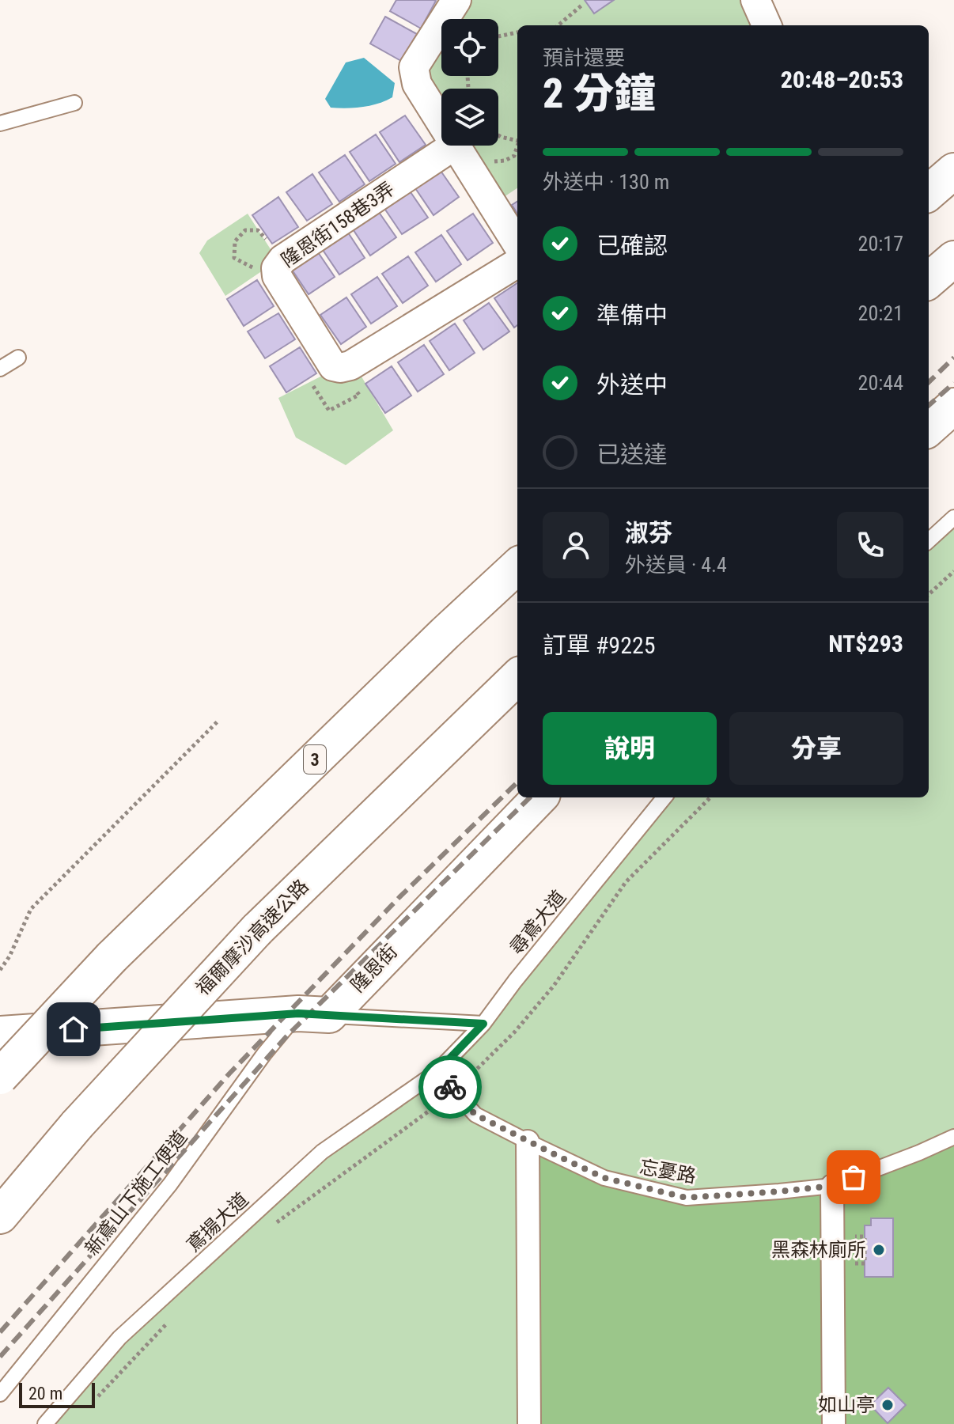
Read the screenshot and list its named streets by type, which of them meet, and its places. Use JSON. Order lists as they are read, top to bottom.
{
  "streets": {
    "main road": ["3", "福爾摩沙高速公路", "隆恩街"],
    "street": ["隆恩街158巷3弄"],
    "lane": [
      "尋鳶大道",
      "忘憂路",
      "新鳶山下施工便道",
      "鳶揚大道"
    ]
  },
  "crossings": [
    ["尋鳶大道", "忘憂路"],
    ["尋鳶大道", "鳶揚大道"],
    ["隆恩街", "新鳶山下施工便道"],
    ["忘憂路", "鳶揚大道"]
  ],
  "places": ["黑森林廁所", "如山亭"],
  "scale_bar": "20 m",
  "page": {
    "heading": ["2 分鐘", "預計還要", "20:48–20:53"],
    "panel": [
      "淑芬",
      "外送員 · 4.4",
      "訂單 #9225",
      "NT$293"
    ],
    "bar": "外送中 · 130 m",
    "list": [
      ["已確認", "20:17"],
      ["準備中", "20:21"],
      ["外送中", "20:44"],
      "已送達"
    ],
    "buttons": ["說明", "分享"],
    "scale": "20 m"
  }
}
